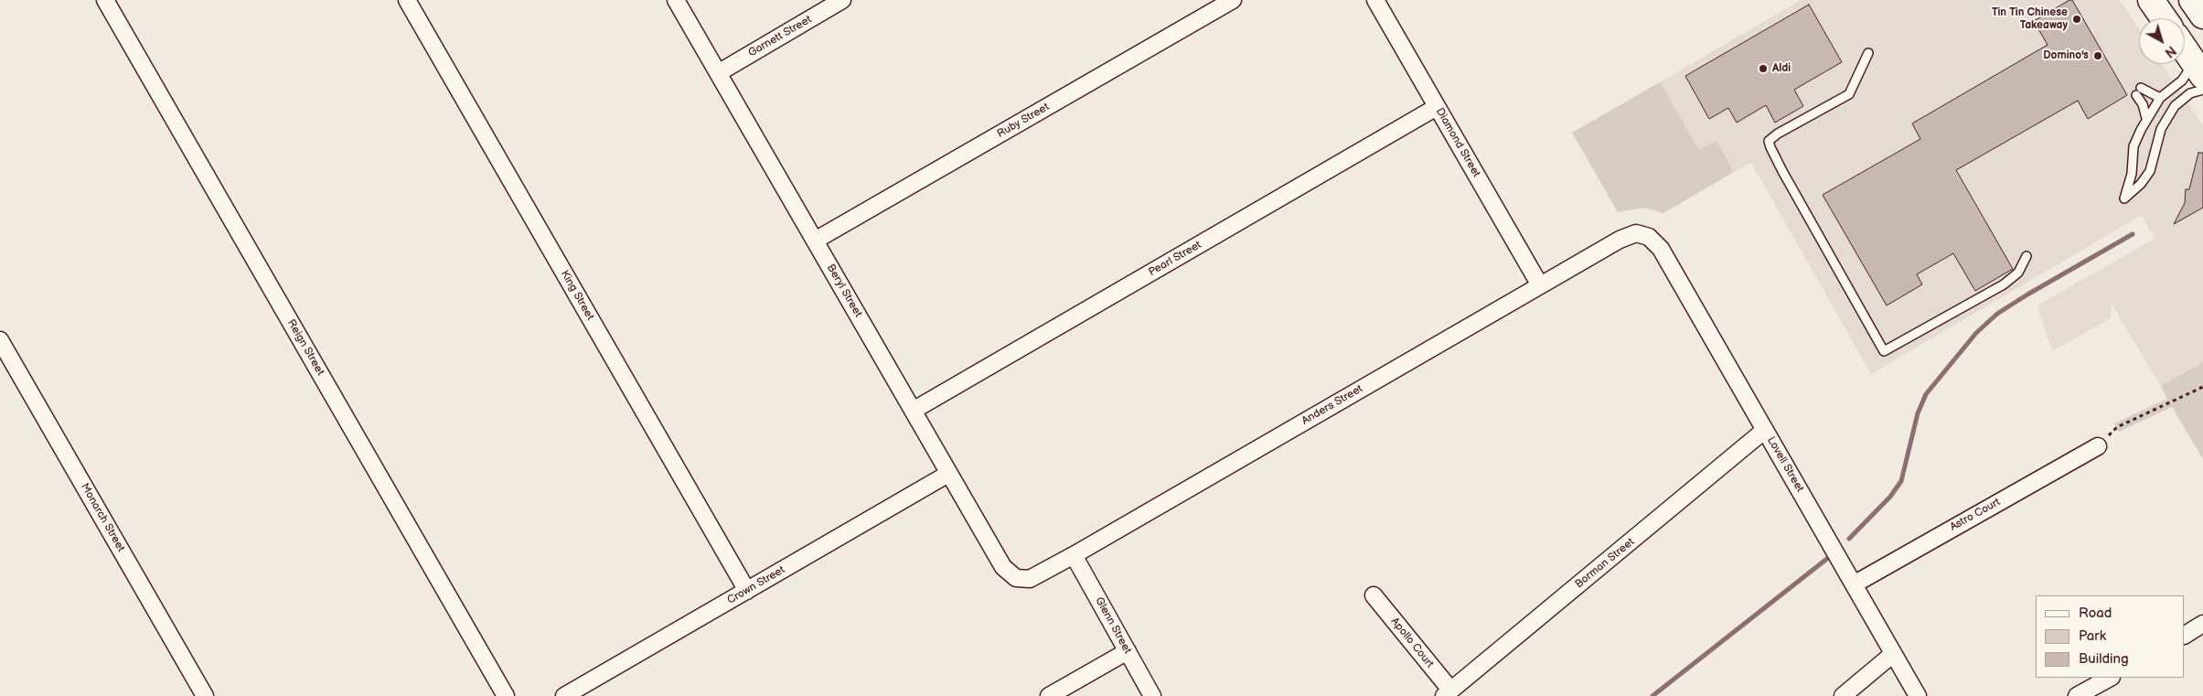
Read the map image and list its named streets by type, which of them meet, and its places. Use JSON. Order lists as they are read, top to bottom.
{
  "streets": {
    "street": [
      "Garnett Street",
      "Ruby Street",
      "Diamond Street",
      "Pearl Street",
      "Beryl Street",
      "King Street",
      "Reign Street",
      "Anders Street",
      "Lovell Street",
      "Astro Court",
      "Monarch Street",
      "Borman Street",
      "Crown Street",
      "Glenn Street",
      "Apollo Court"
    ]
  },
  "crossings": [
    ["Garnett Street", "Beryl Street"],
    ["Ruby Street", "Beryl Street"],
    ["Diamond Street", "Pearl Street"],
    ["Diamond Street", "Anders Street"],
    ["Pearl Street", "Beryl Street"],
    ["Beryl Street", "Anders Street"],
    ["Beryl Street", "Crown Street"],
    ["King Street", "Crown Street"],
    ["Anders Street", "Lovell Street"],
    ["Anders Street", "Glenn Street"],
    ["Lovell Street", "Astro Court"],
    ["Lovell Street", "Borman Street"],
    ["Borman Street", "Apollo Court"]
  ],
  "places": ["Tin Tin Chinese Takeaway", "Domino's", "Aldi"],
  "legend": ["Road", "Park", "Building"],
  "north": "bottom right"
}
